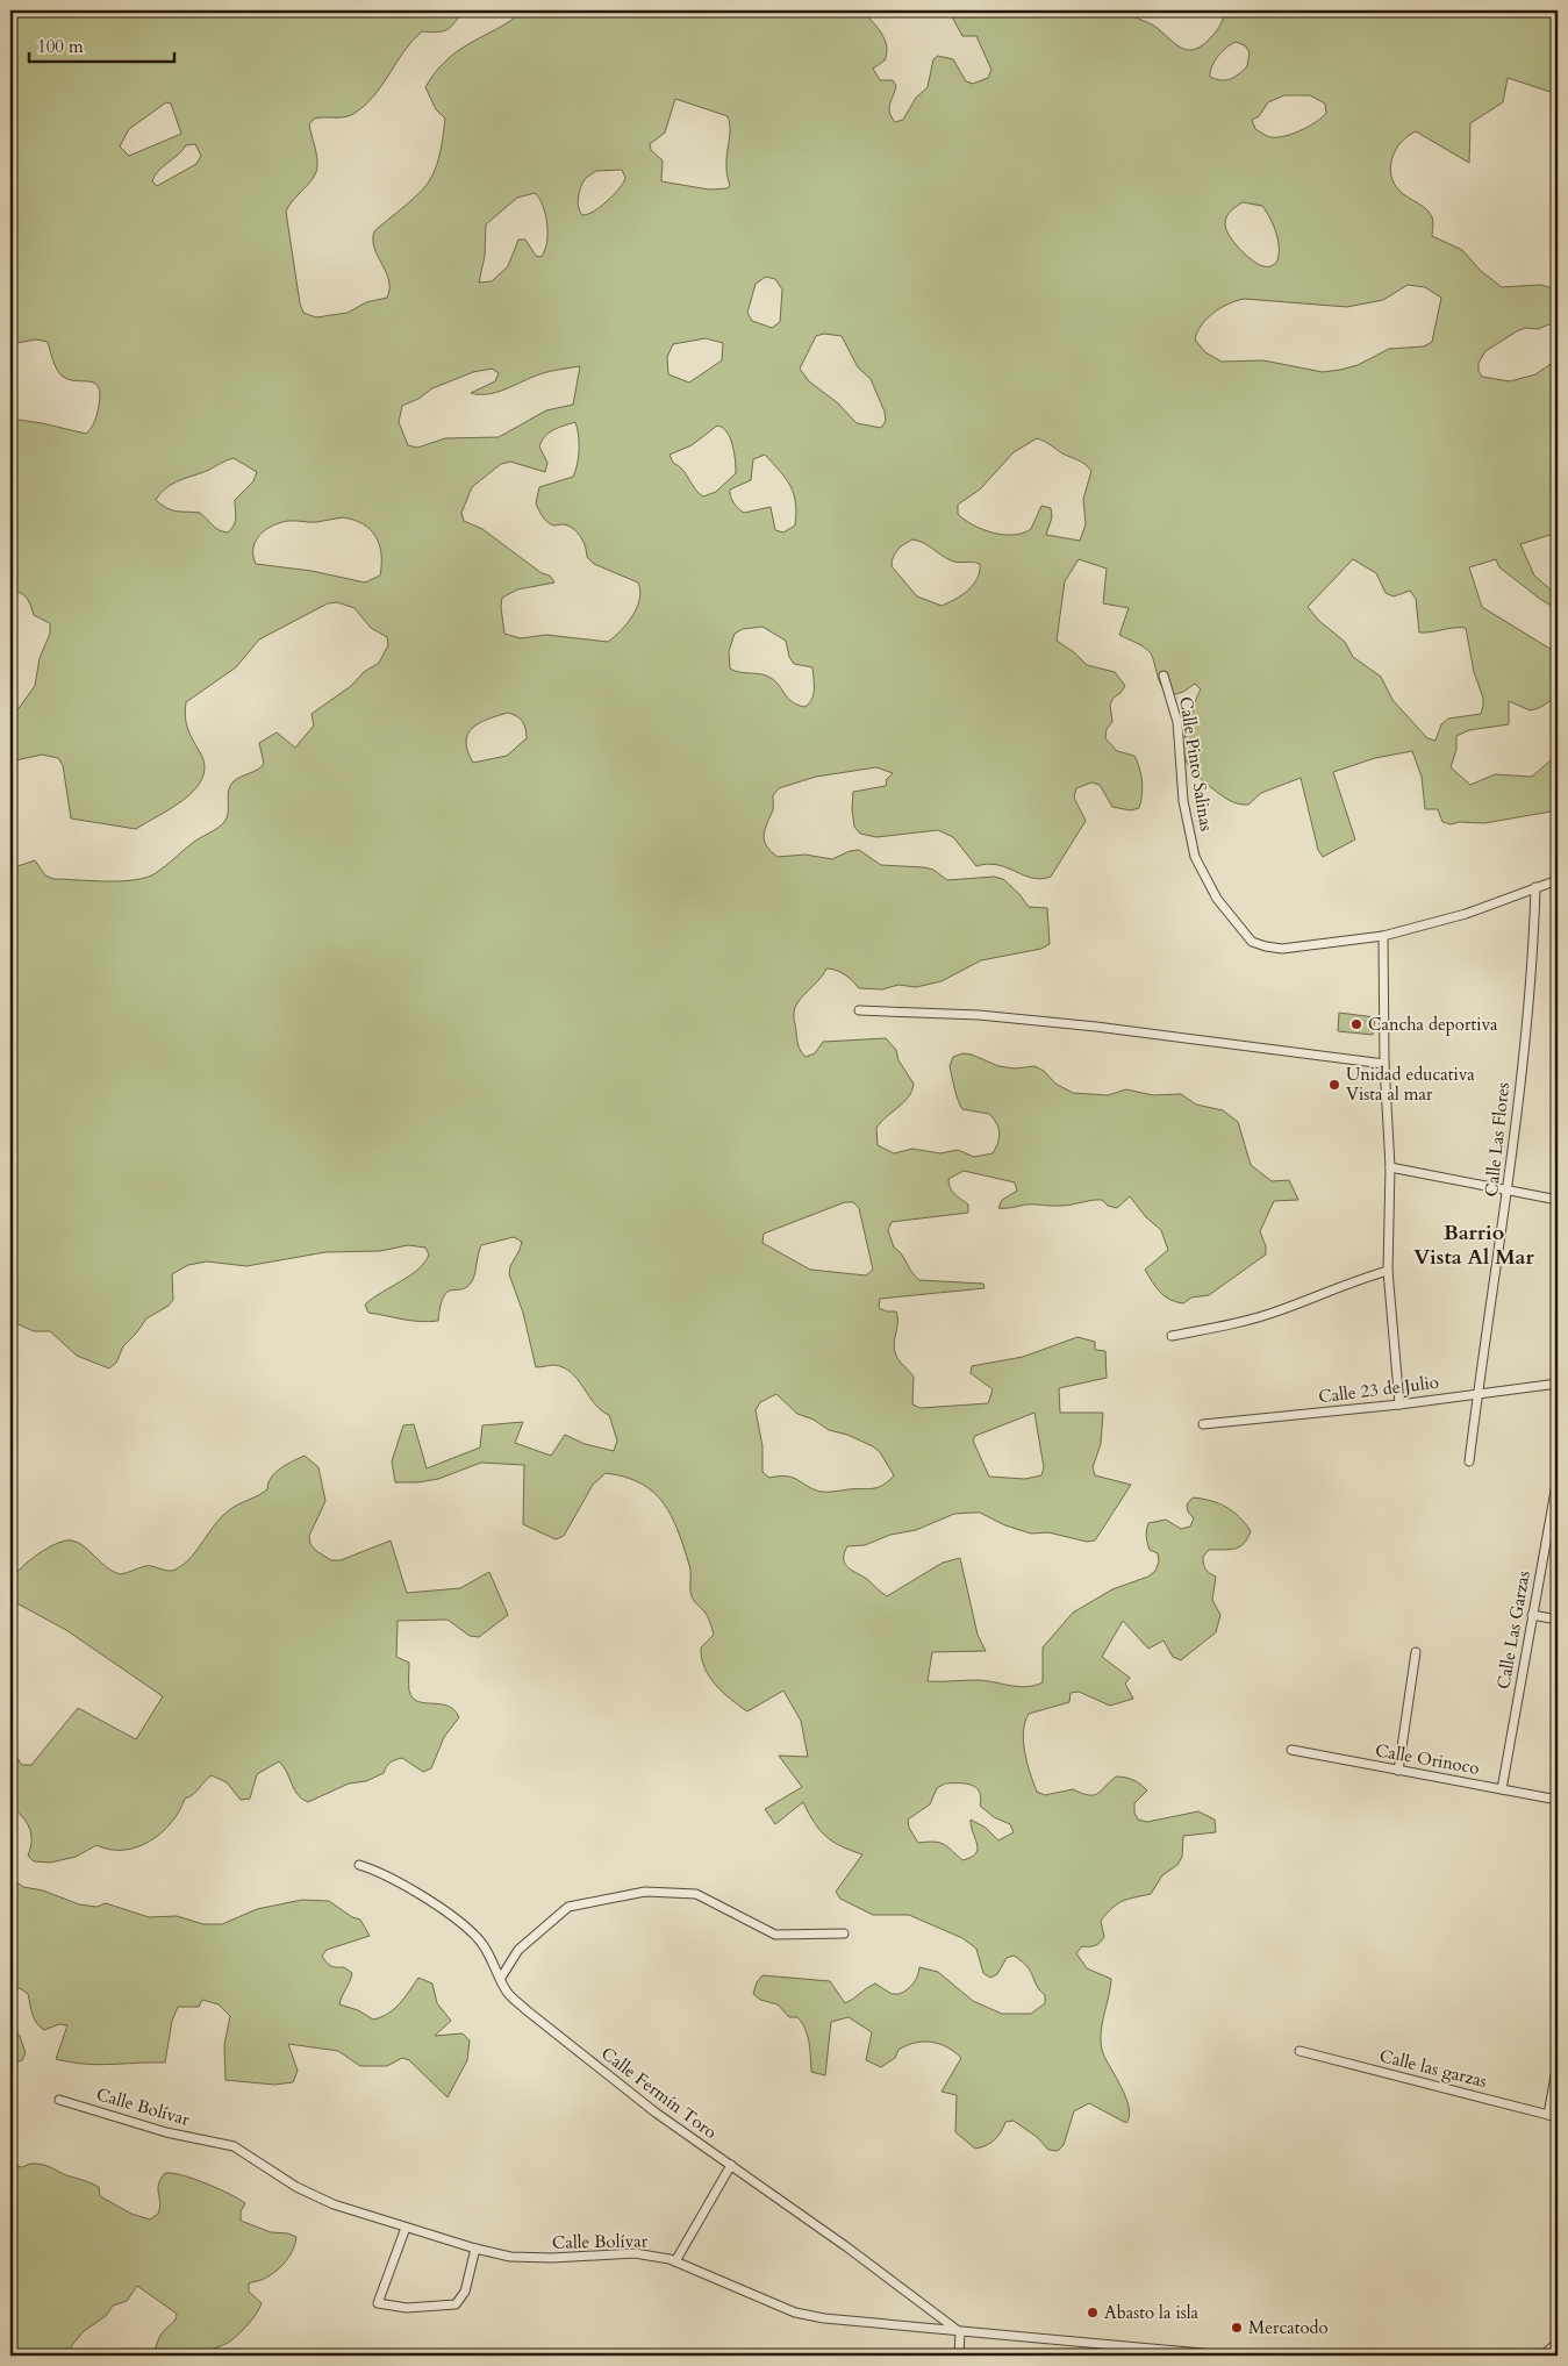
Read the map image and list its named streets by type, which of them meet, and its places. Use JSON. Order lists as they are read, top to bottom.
{
  "streets": {
    "street": [
      "Calle Pinto Salinas",
      "Calle Las Flores",
      "Calle 23 de Julio",
      "Calle Las Garzas",
      "Calle Orinoco",
      "Calle las garzas",
      "Calle Fermín Toro",
      "Calle Bolívar"
    ]
  },
  "crossings": [
    ["Calle Pinto Salinas", "Calle Las Flores"],
    ["Calle Las Flores", "Calle 23 de Julio"],
    ["Calle Las Garzas", "Calle Orinoco"],
    ["Calle Fermín Toro", "Calle Bolívar"]
  ],
  "districts": ["Barrio Vista Al Mar"],
  "places": [
    "Cancha deportiva",
    "Unidad educativa Vista al mar",
    "Abasto la isla",
    "Mercatodo"
  ],
  "scale_bar": "100 m"
}
